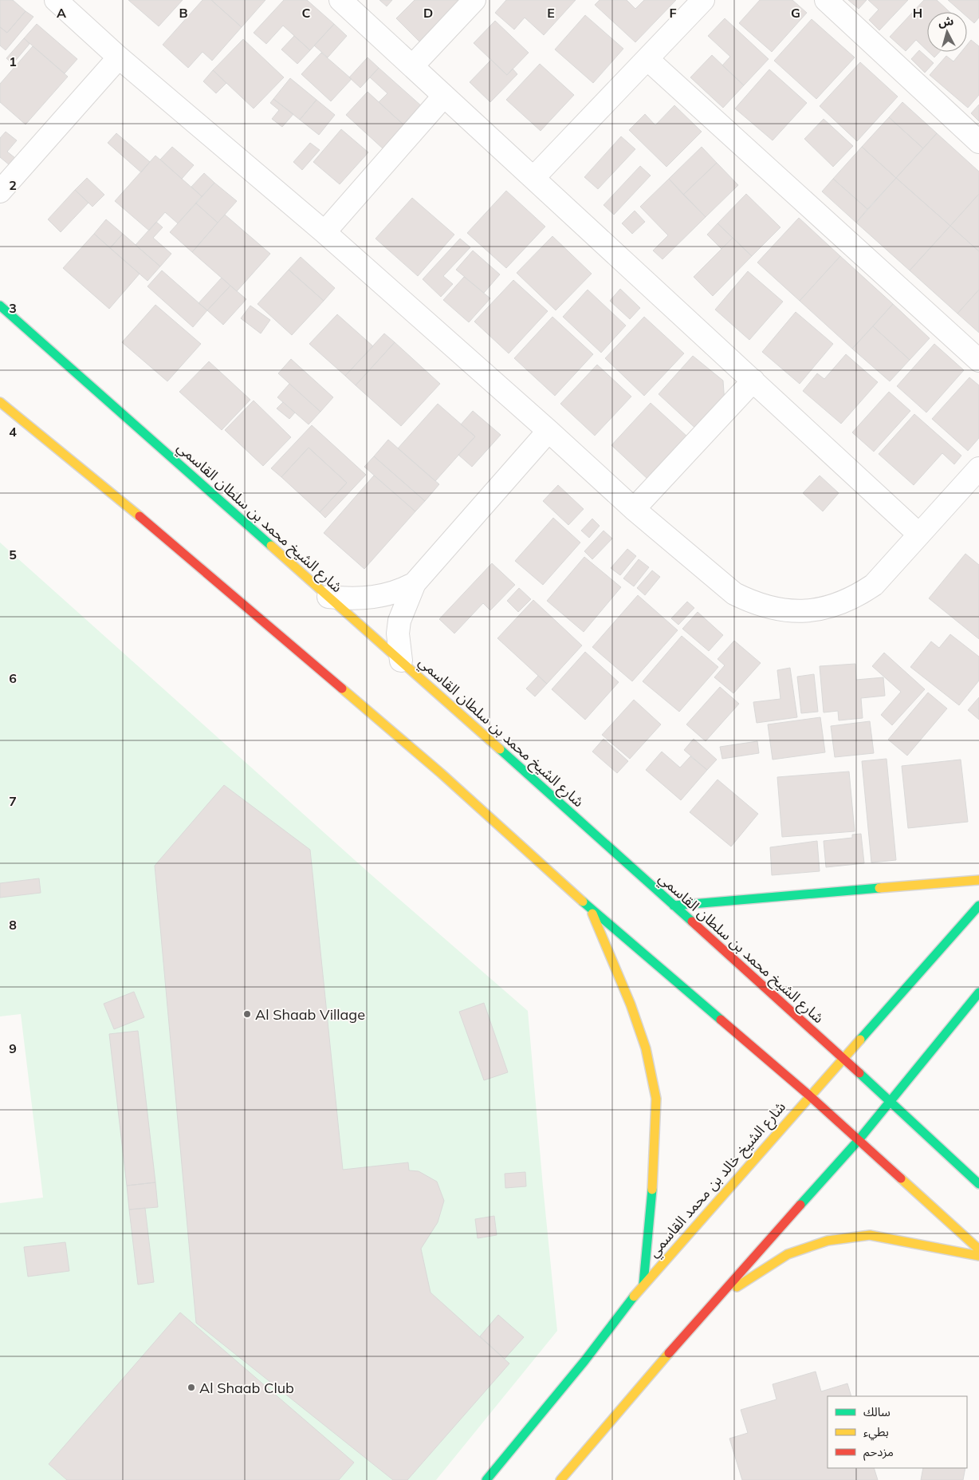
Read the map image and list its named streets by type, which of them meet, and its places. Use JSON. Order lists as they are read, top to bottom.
{
  "streets": {
    "main road": ["شارع الشيخ محمد بن سلطان القاسمي", "شارع الشيخ خالد بن محمد القاسمي"]
  },
  "crossings": [
    ["شارع الشيخ محمد بن سلطان القاسمي", "شارع الشيخ خالد بن محمد القاسمي"]
  ],
  "places": ["Al Shaab Village", "Al Shaab Club"],
  "legend": ["سالك", "بطيء", "مزدحم"],
  "north": "top",
  "grid": {
    "columns": [
      "A",
      "B",
      "C",
      "D",
      "E",
      "F",
      "G",
      "H"
    ],
    "rows": [
      "1",
      "2",
      "3",
      "4",
      "5",
      "6",
      "7",
      "8",
      "9"
    ]
  }
}
